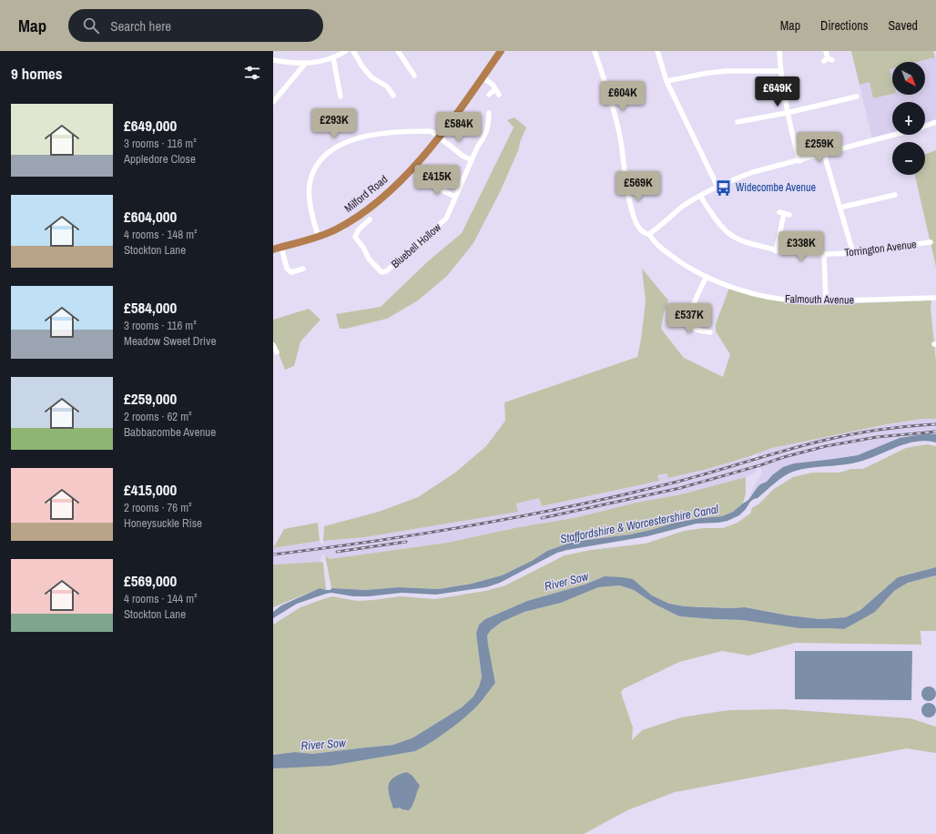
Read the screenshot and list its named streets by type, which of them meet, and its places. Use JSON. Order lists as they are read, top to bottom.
{
  "streets": {
    "highway": ["Milford Road"],
    "street": ["Bluebell Hollow", "Torrington Avenue", "Falmouth Avenue"]
  },
  "water": ["Staffordshire & Worcestershire Canal", "River Sow"],
  "places": {
    "bus stop": ["Widecombe Avenue"]
  },
  "north": "bottom right",
  "page": {
    "header": "Map",
    "search": "Search here",
    "nav": ["Map", "Directions", "Saved"],
    "heading": "9 homes",
    "map_buttons": ["+", "−"],
    "price": [
      "£649K",
      "£604K",
      "£293K",
      "£584K",
      "£259K",
      "£415K",
      "£569K",
      "£338K",
      "£537K"
    ],
    "list": [
      {
        "name": "£649,000",
        "note": "3 rooms · 116 m² · Appledore Close"
      },
      {
        "name": "£604,000",
        "note": "4 rooms · 148 m² · Stockton Lane"
      },
      {
        "name": "£584,000",
        "note": "3 rooms · 116 m² · Meadow Sweet Drive"
      },
      {
        "name": "£259,000",
        "note": "2 rooms · 62 m² · Babbacombe Avenue"
      },
      {
        "name": "£415,000",
        "note": "2 rooms · 76 m² · Honeysuckle Rise"
      },
      {
        "name": "£569,000",
        "note": "4 rooms · 144 m² · Stockton Lane"
      }
    ]
  }
}
